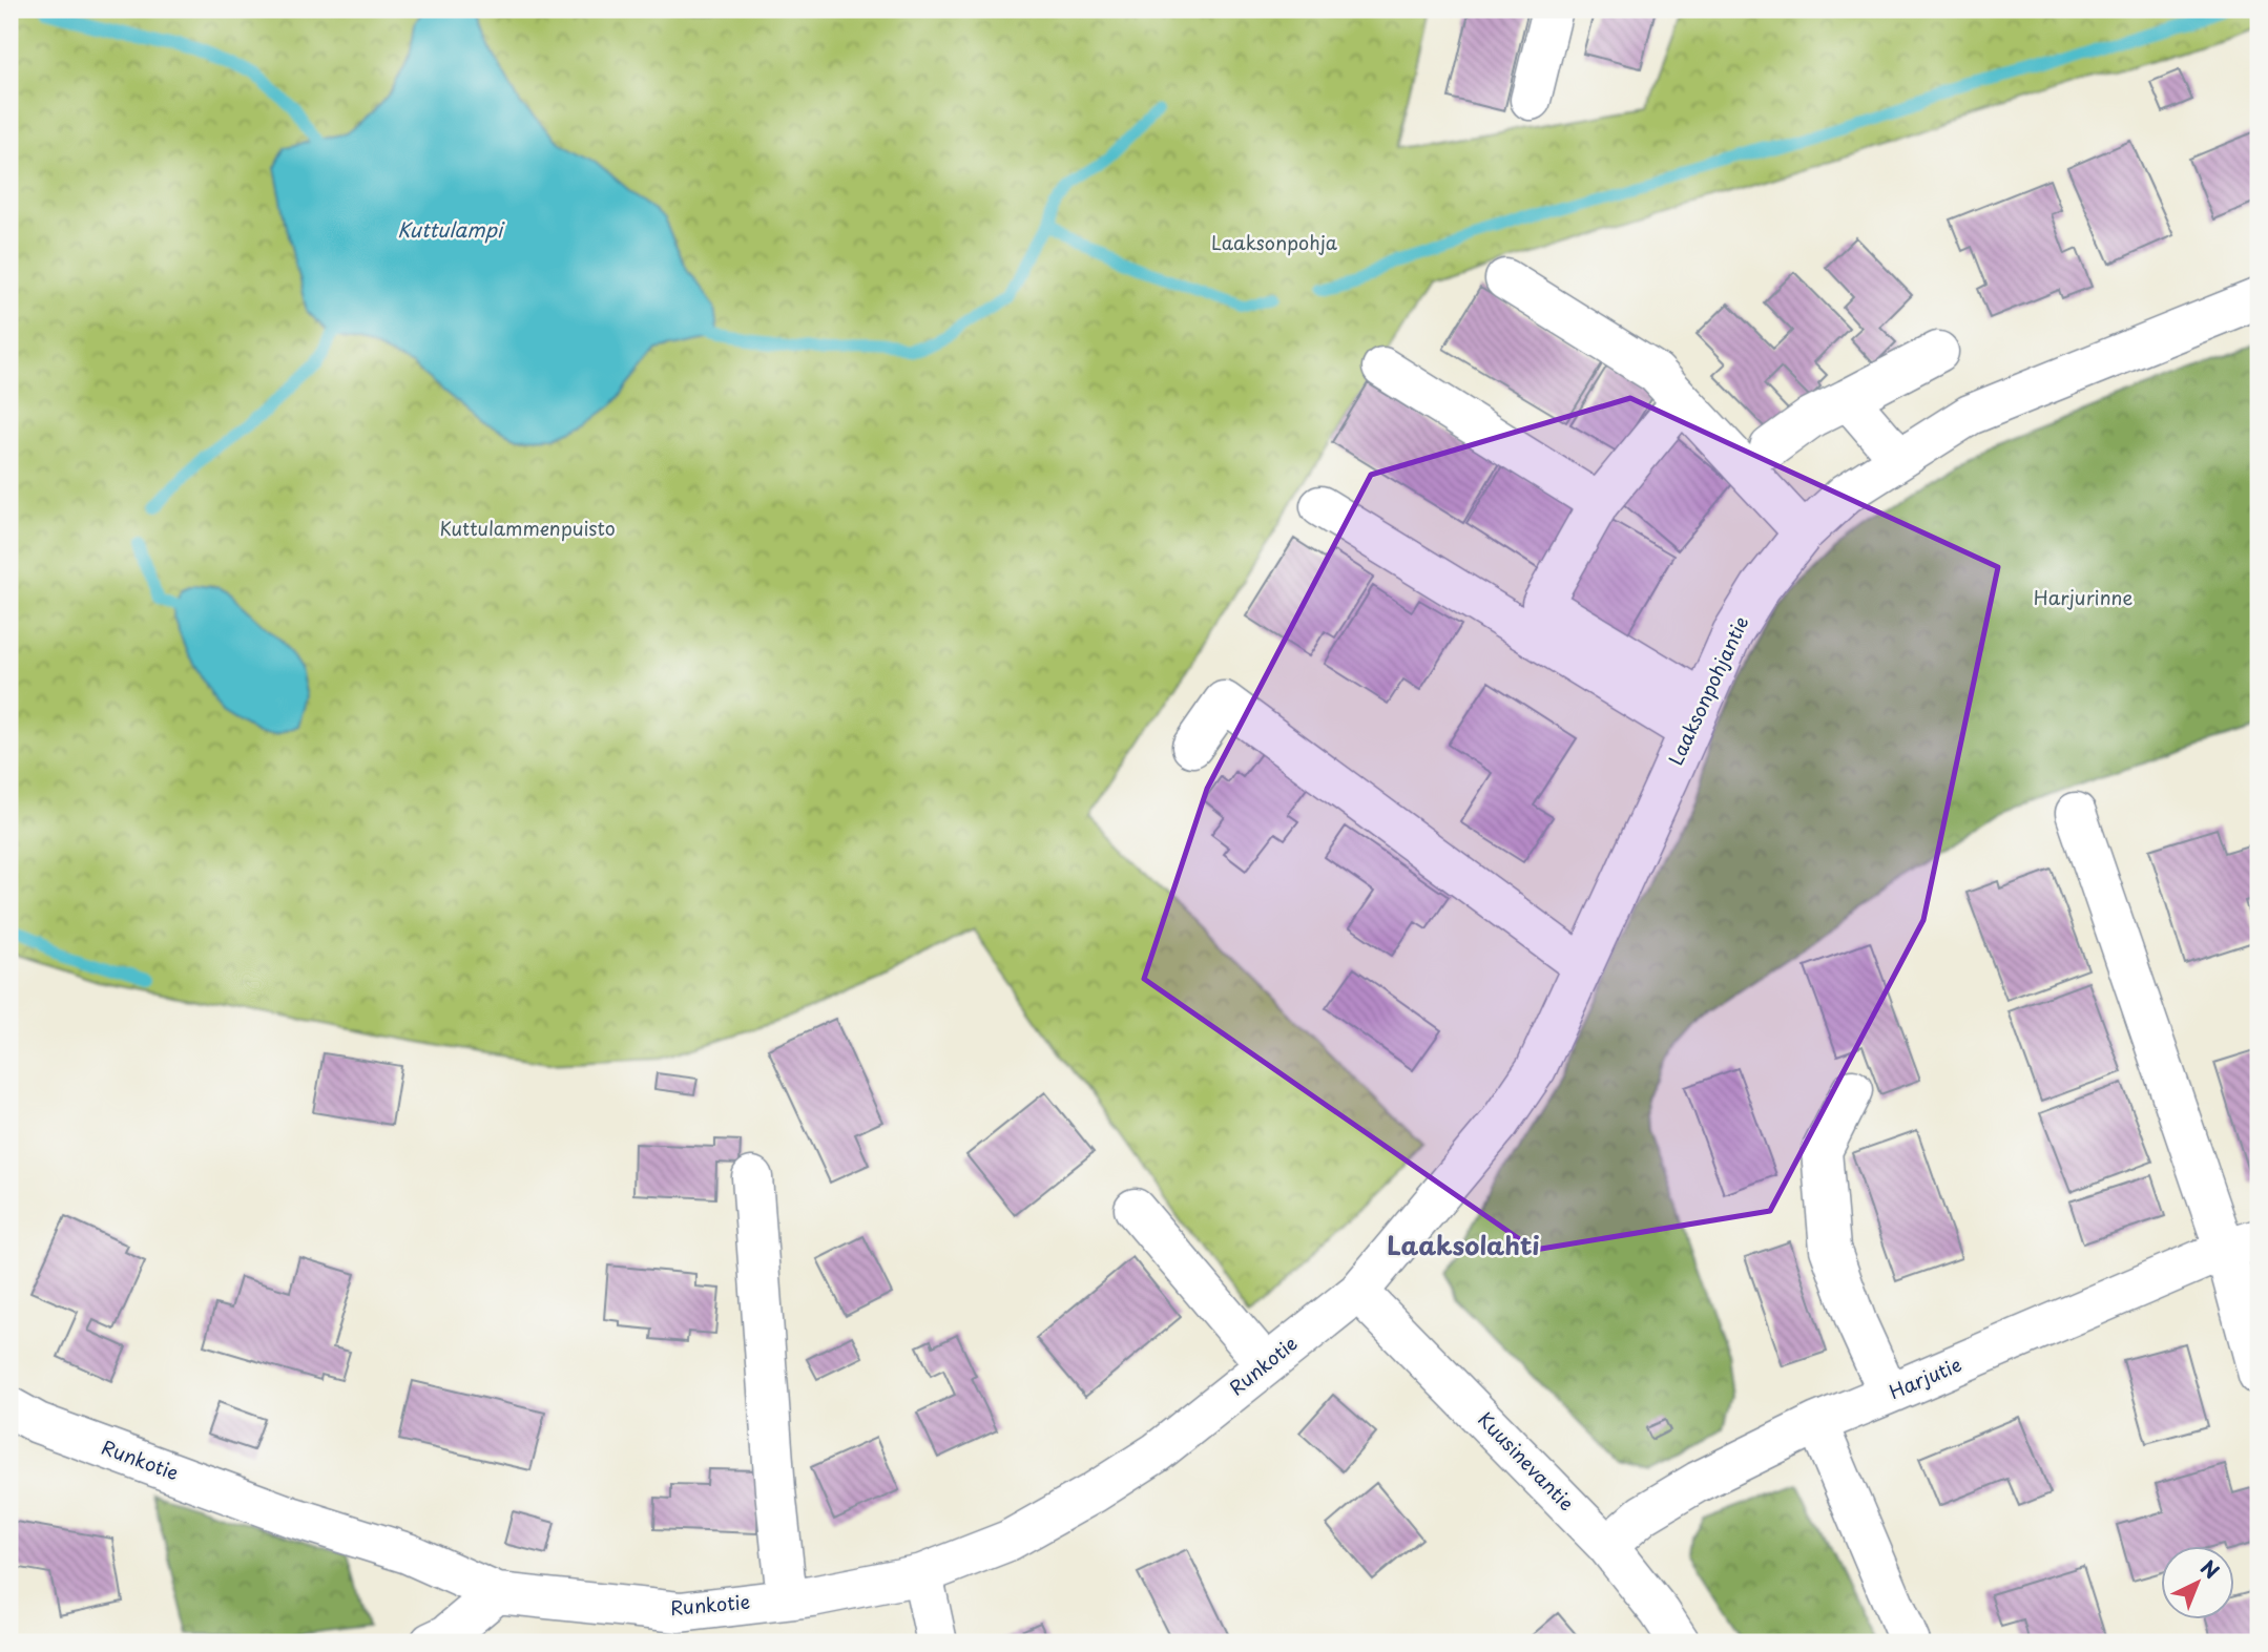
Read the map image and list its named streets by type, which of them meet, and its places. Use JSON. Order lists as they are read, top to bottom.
{
  "streets": {
    "street": [
      "Laaksonpohjantie",
      "Runkotie",
      "Harjutie",
      "Kuusinevantie"
    ]
  },
  "crossings": [
    ["Laaksonpohjantie", "Runkotie"],
    ["Laaksonpohjantie", "Kuusinevantie"],
    ["Runkotie", "Kuusinevantie"],
    ["Harjutie", "Kuusinevantie"]
  ],
  "districts": ["Laaksolahti"],
  "water": ["Kuttulampi"],
  "parks": ["Laaksonpohja", "Kuttulammenpuisto", "Harjurinne"],
  "north": "top right"
}
